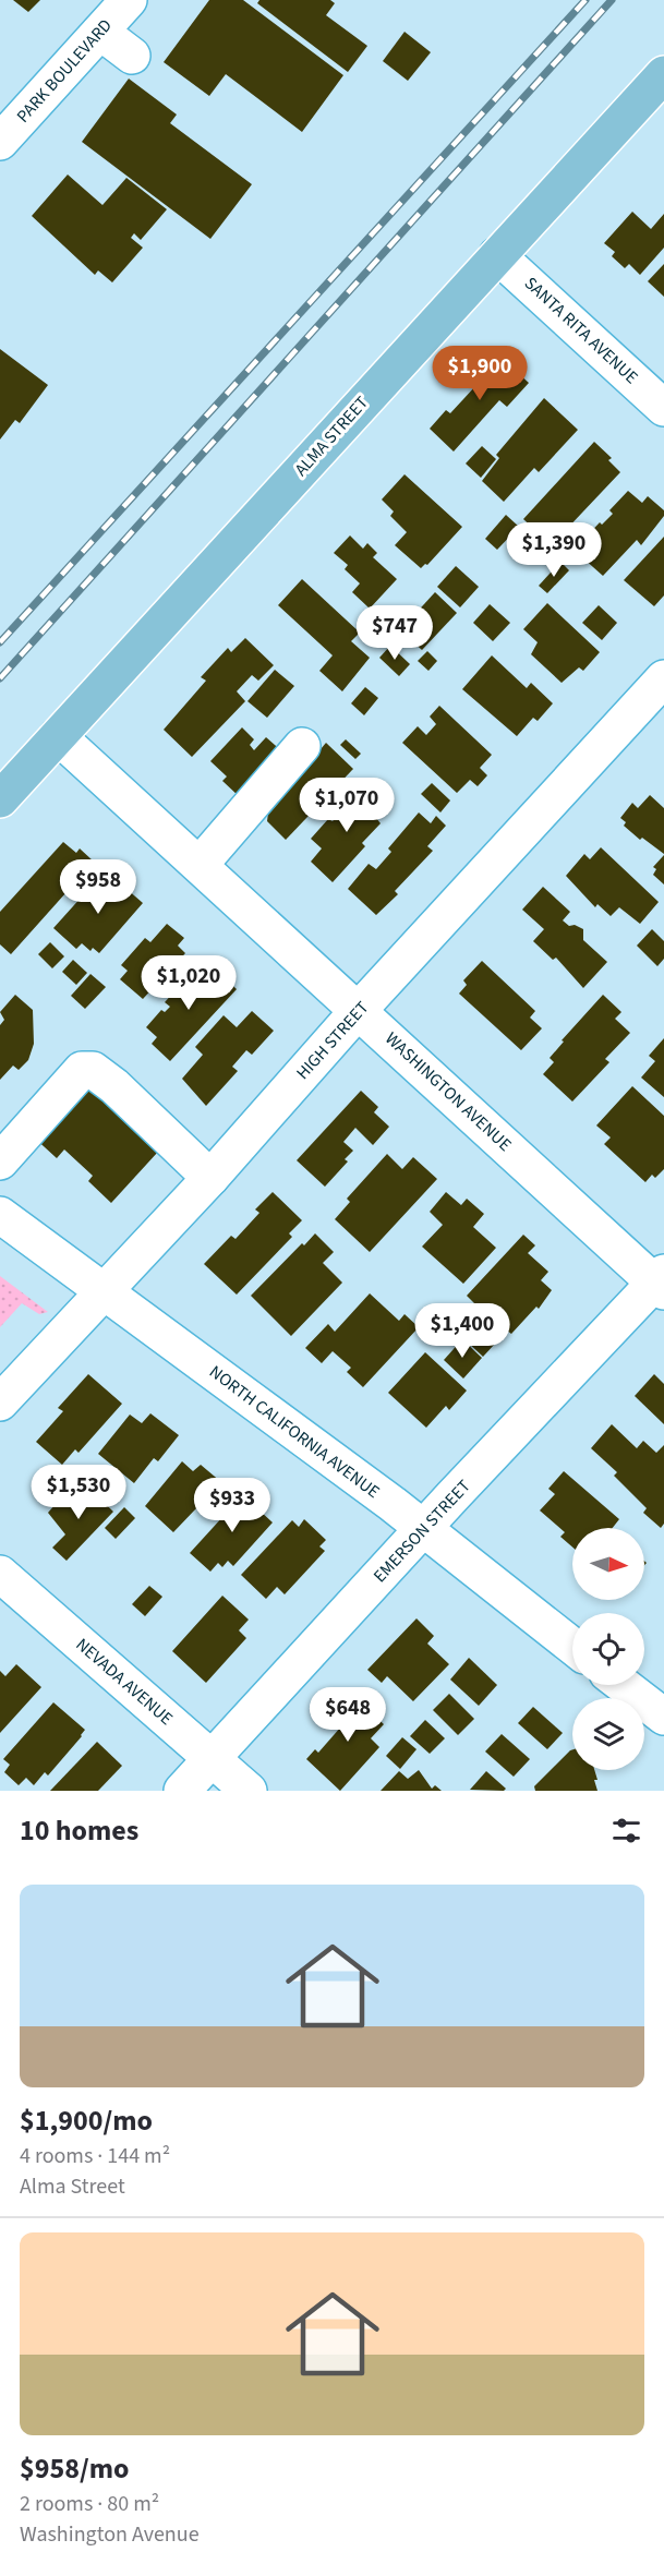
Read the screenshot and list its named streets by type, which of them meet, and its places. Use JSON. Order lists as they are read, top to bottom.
{
  "streets": {
    "main road": ["ALMA STREET"],
    "street": [
      "PARK BOULEVARD",
      "SANTA RITA AVENUE",
      "HIGH STREET",
      "WASHINGTON AVENUE",
      "NORTH CALIFORNIA AVENUE",
      "EMERSON STREET",
      "NEVADA AVENUE"
    ]
  },
  "crossings": [
    ["SANTA RITA AVENUE", "ALMA STREET"],
    ["ALMA STREET", "WASHINGTON AVENUE"],
    ["HIGH STREET", "WASHINGTON AVENUE"],
    ["HIGH STREET", "NORTH CALIFORNIA AVENUE"],
    ["WASHINGTON AVENUE", "EMERSON STREET"],
    ["NORTH CALIFORNIA AVENUE", "EMERSON STREET"],
    ["EMERSON STREET", "NEVADA AVENUE"]
  ],
  "north": "right",
  "page": {
    "price": [
      "$1,900",
      "$1,390",
      "$747",
      "$1,070",
      "$958",
      "$1,020",
      "$1,400",
      "$1,530",
      "$933",
      "$648"
    ],
    "heading": "10 homes",
    "list": [
      {
        "name": "$1,900/mo",
        "note": "4 rooms · 144 m² · Alma Street"
      },
      {
        "name": "$958/mo",
        "note": "2 rooms · 80 m² · Washington Avenue"
      }
    ]
  }
}
